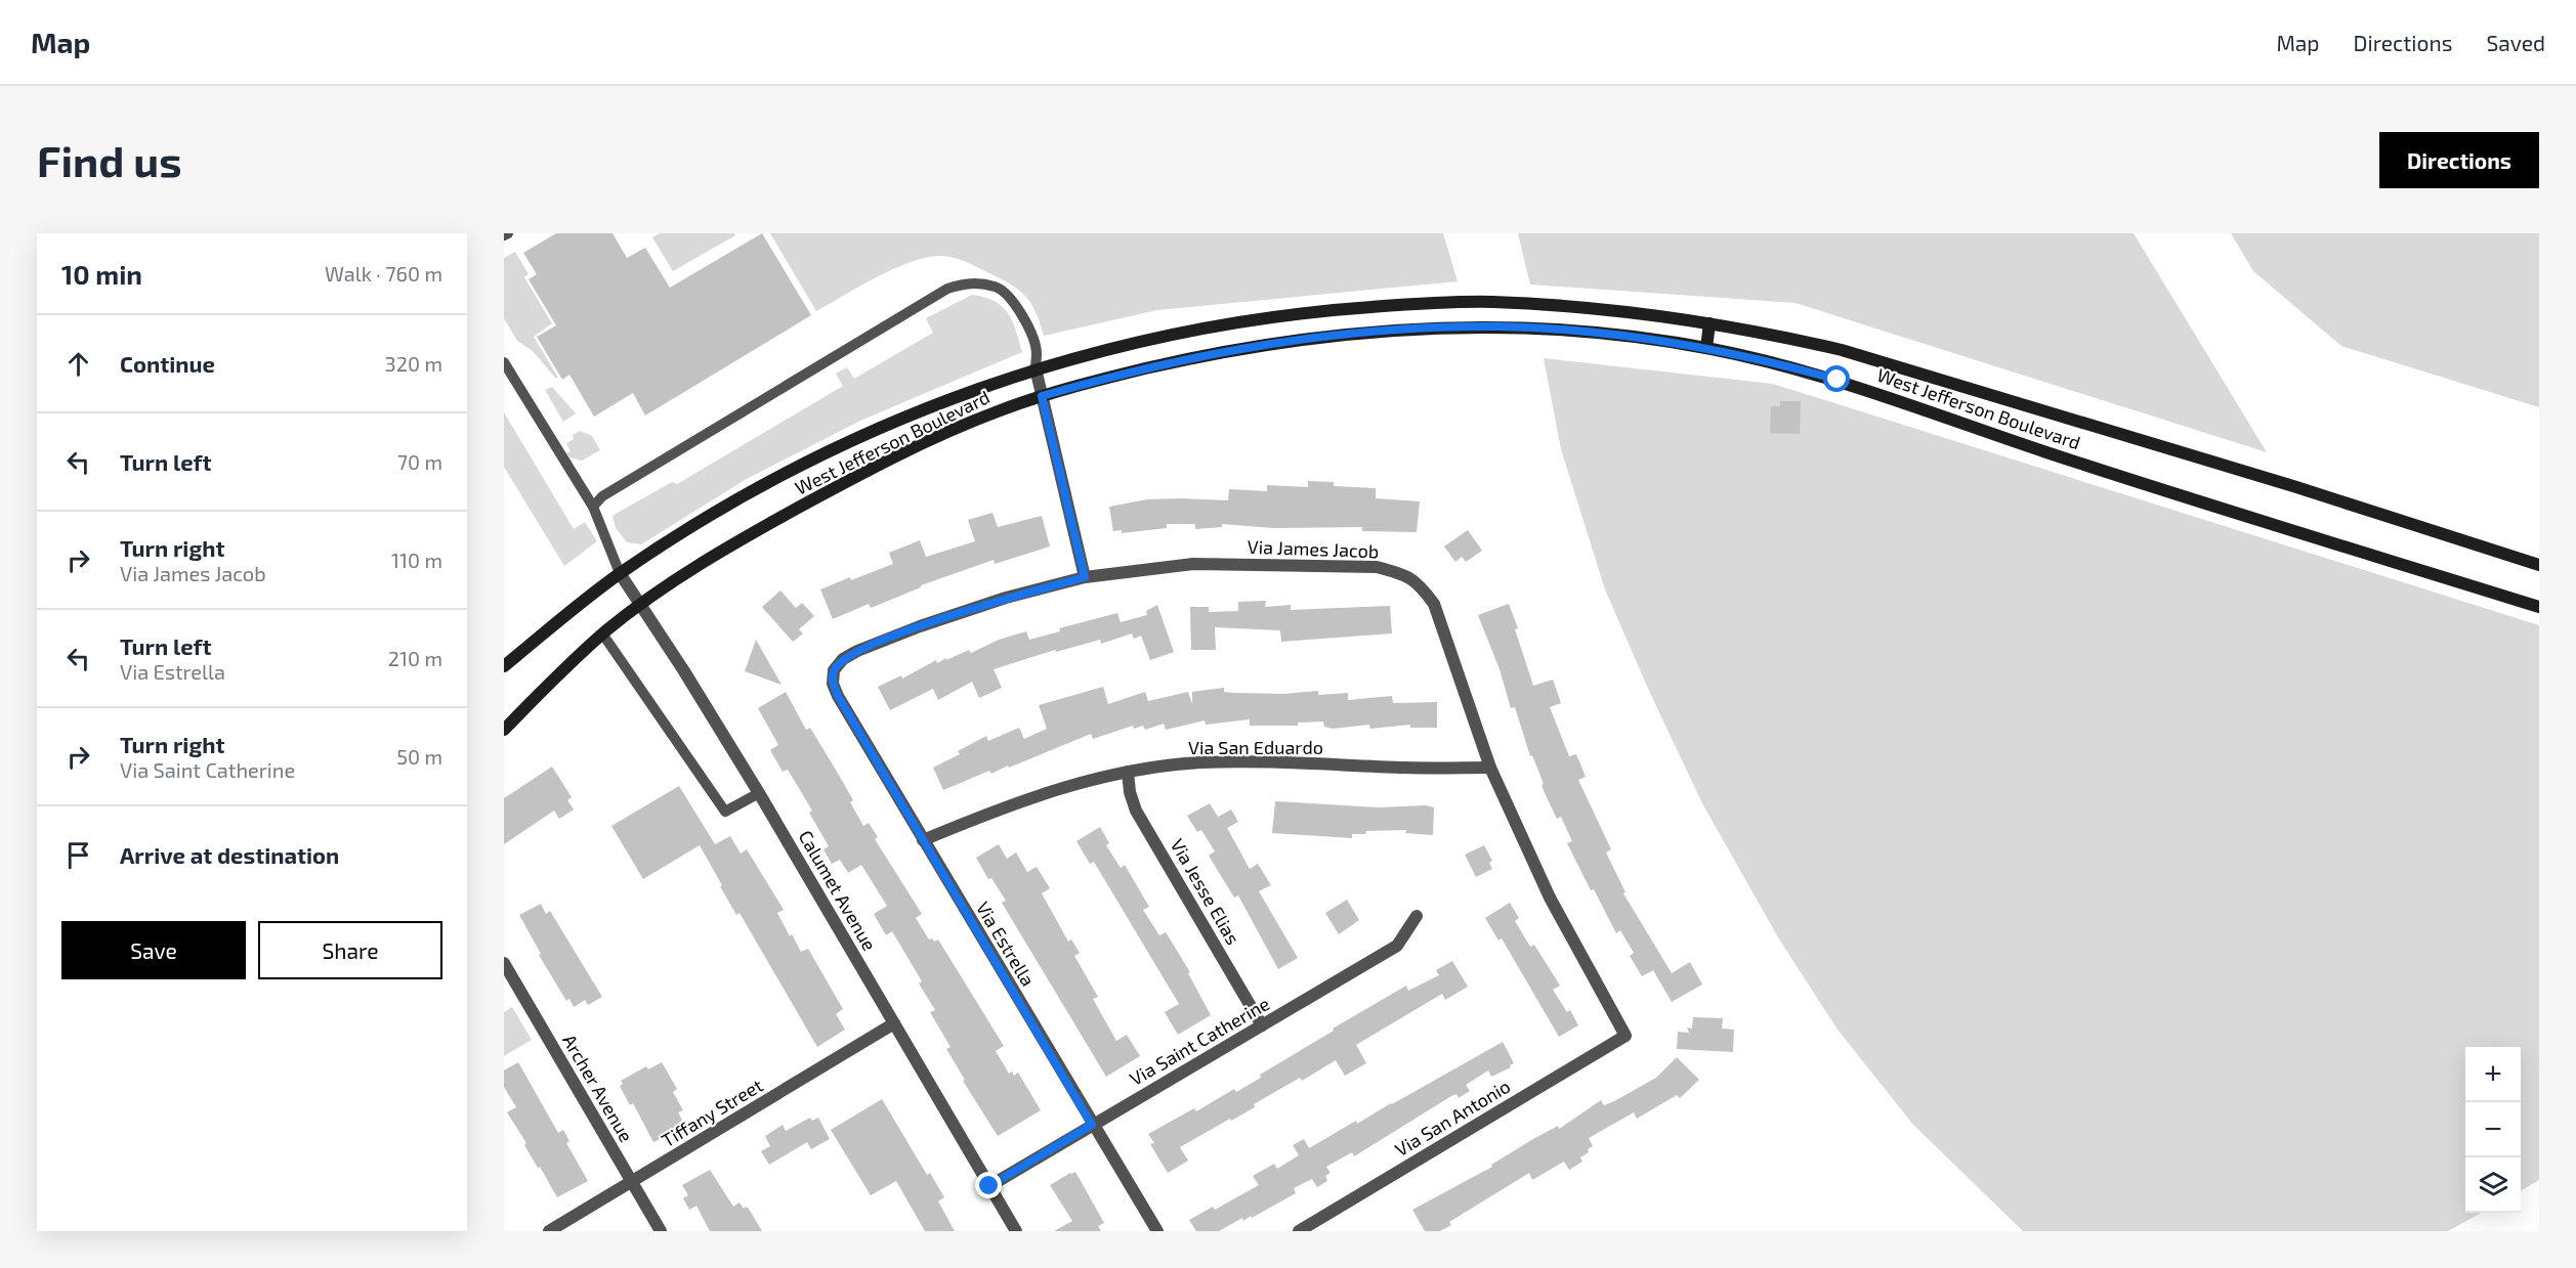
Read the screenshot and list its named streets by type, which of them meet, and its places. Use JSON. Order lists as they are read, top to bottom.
{
  "streets": {
    "main road": ["West Jefferson Boulevard"],
    "street": [
      "Via James Jacob",
      "Via San Eduardo",
      "Calumet Avenue",
      "Via Jesse Elias",
      "Via Estrella",
      "Via Saint Catherine",
      "Archer Avenue",
      "Tiffany Street",
      "Via San Antonio"
    ]
  },
  "crossings": [
    ["West Jefferson Boulevard", "Calumet Avenue"],
    ["Via James Jacob", "Via San Eduardo"],
    ["Via James Jacob", "Via Estrella"],
    ["Via James Jacob", "Via San Antonio"],
    ["Via San Eduardo", "Via Jesse Elias"],
    ["Via San Eduardo", "Via Estrella"],
    ["Calumet Avenue", "Via Saint Catherine"],
    ["Calumet Avenue", "Tiffany Street"],
    ["Via Jesse Elias", "Via Saint Catherine"],
    ["Via Estrella", "Via Saint Catherine"],
    ["Archer Avenue", "Tiffany Street"]
  ],
  "page": {
    "header": "Map",
    "nav": ["Map", "Directions", "Saved"],
    "buttons": [
      "Directions",
      ["Save", "Share"]
    ],
    "title": "Find us",
    "heading": ["10 min", "Walk · 760 m"],
    "list": [
      ["Continue", "320 m"],
      ["Turn left", "70 m"],
      ["Turn right", "Via James Jacob", "110 m"],
      ["Turn left", "Via Estrella", "210 m"],
      ["Turn right", "Via Saint Catherine", "50 m"],
      "Arrive at destination"
    ],
    "map_buttons": ["+", "−"]
  }
}
